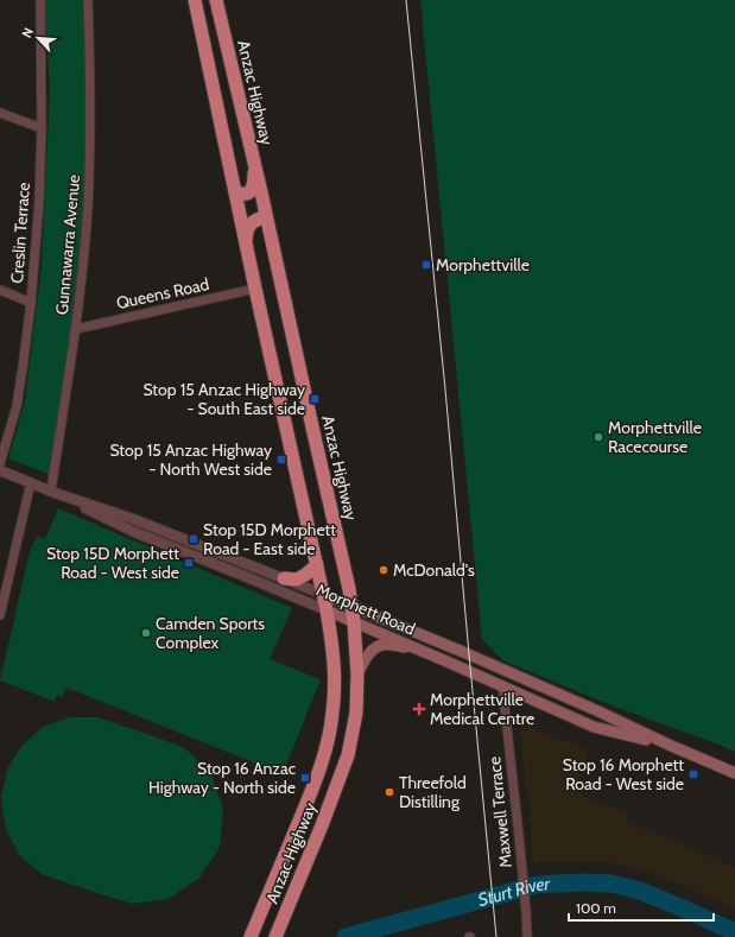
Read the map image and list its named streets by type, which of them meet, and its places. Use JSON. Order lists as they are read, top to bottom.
{
  "streets": {
    "highway": ["Anzac Highway"],
    "main road": ["Morphett Road"],
    "street": [
      "Creslin Terrace",
      "Gunnawarra Avenue",
      "Queens Road",
      "Maxwell Terrace"
    ]
  },
  "crossings": [
    ["Anzac Highway", "Queens Road"],
    ["Anzac Highway", "Morphett Road"],
    ["Gunnawarra Avenue", "Queens Road"],
    ["Gunnawarra Avenue", "Morphett Road"],
    ["Morphett Road", "Maxwell Terrace"]
  ],
  "water": ["Sturt River"],
  "places": {
    "transit": [
      "Morphettville",
      "Stop 15 Anzac Highway - South East side",
      "Stop 15 Anzac Highway - North West side",
      "Stop 15D Morphett Road - East side",
      "Stop 15D Morphett Road - West side",
      "Stop 16 Morphett Road - West side",
      "Stop 16 Anzac Highway - North side"
    ],
    "other": [
      "Morphettville Racecourse",
      "McDonald's",
      "Camden Sports Complex",
      "Threefold Distilling"
    ],
    "health": ["Morphettville Medical Centre"]
  },
  "scale_bar": "100 m",
  "north": "top left"
}
